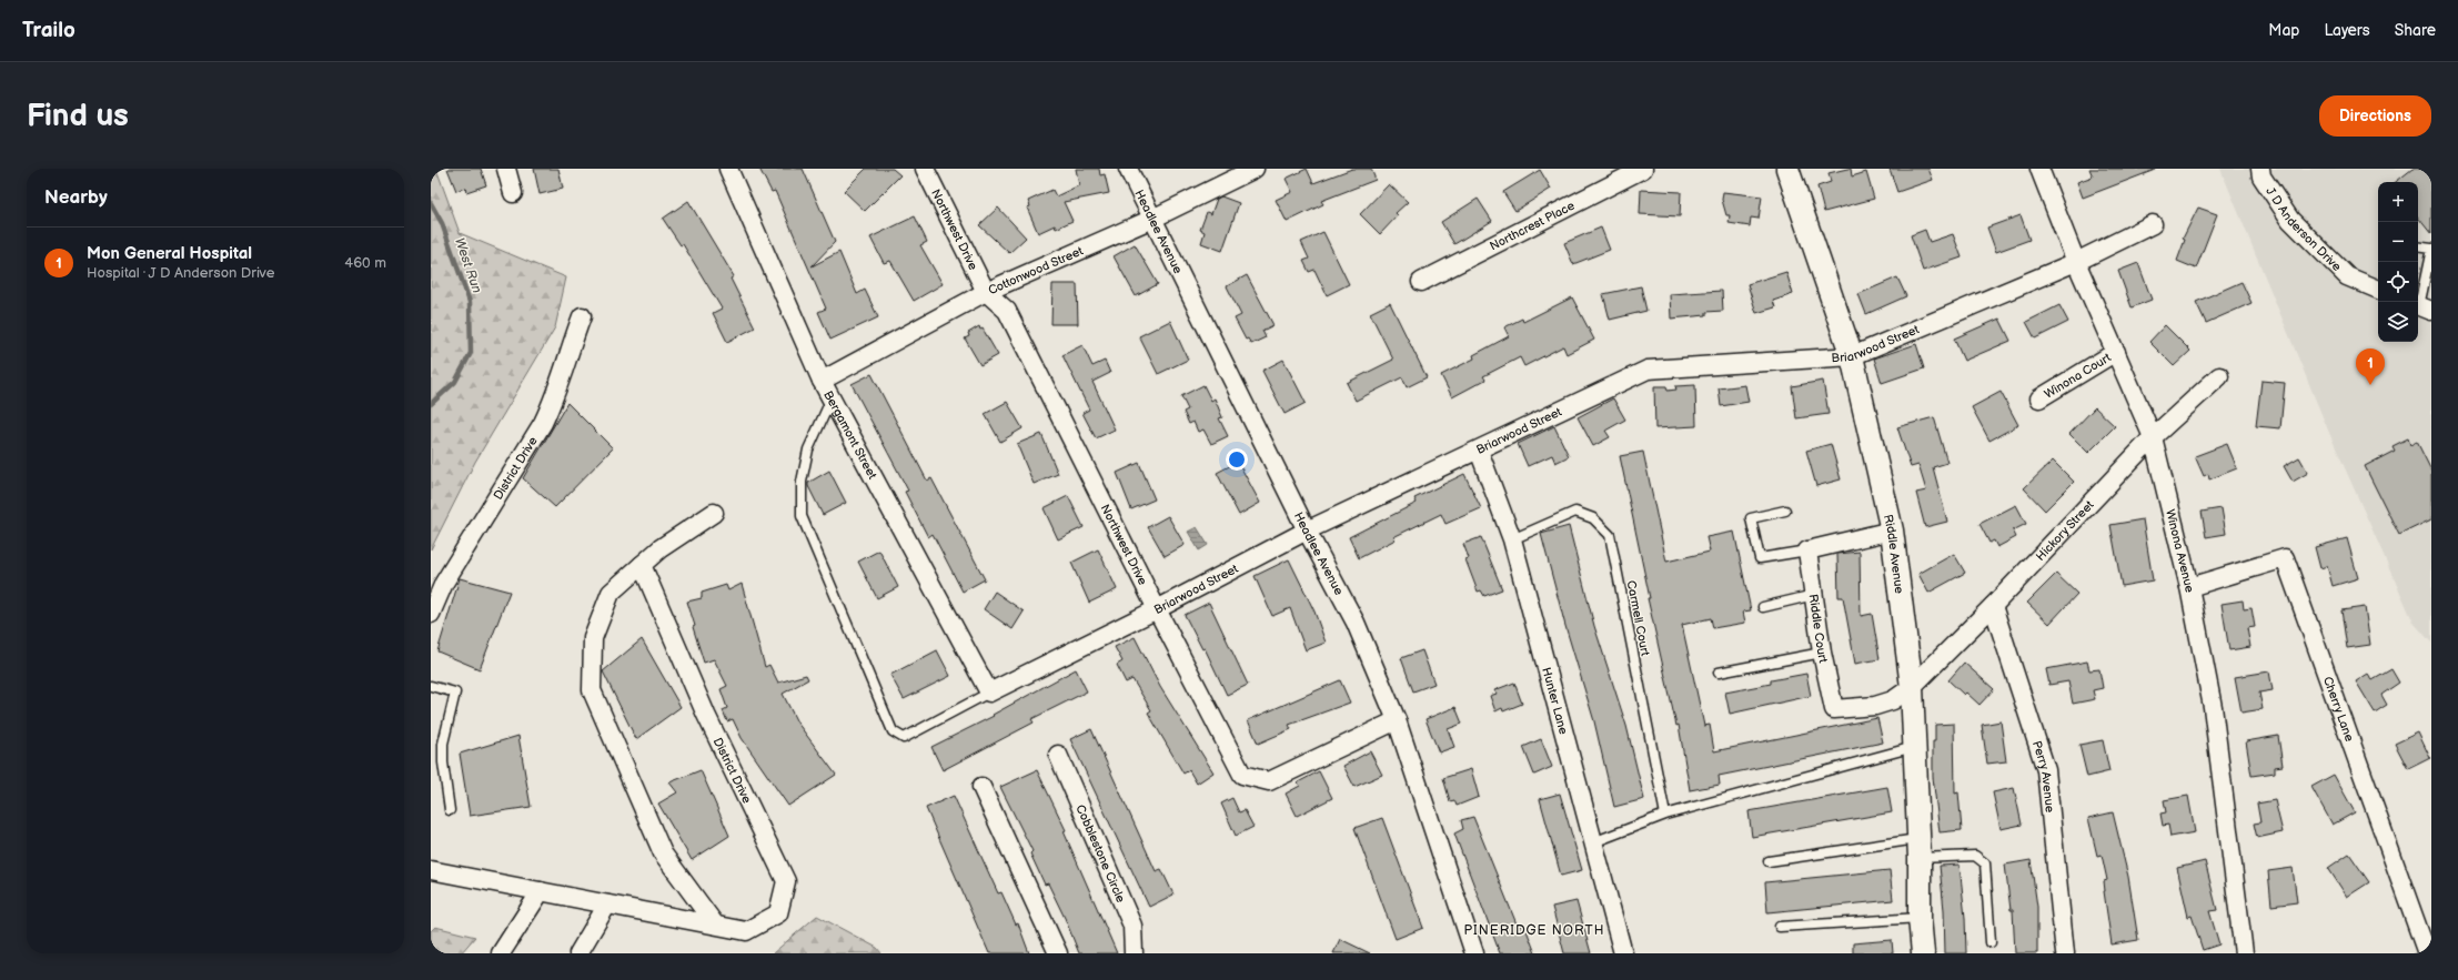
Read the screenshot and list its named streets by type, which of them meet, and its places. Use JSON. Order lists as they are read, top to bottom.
{
  "streets": {
    "street": [
      "Northcrest Place",
      "J D Anderson Drive",
      "Northwest Drive",
      "Headlee Avenue",
      "Cottonwood Street",
      "Briarwood Street",
      "Winona Court",
      "Bergamont Street",
      "District Drive",
      "Hickory Street",
      "Winona Avenue",
      "Riddle Avenue",
      "Riddle Court",
      "Hunter Lane",
      "Cherry Lane",
      "Perry Avenue",
      "Cobblestone Circle"
    ],
    "lane": ["Carmell Court"]
  },
  "crossings": [
    ["Northwest Drive", "Headlee Avenue"],
    ["Northwest Drive", "Cottonwood Street"],
    ["Northwest Drive", "Briarwood Street"],
    ["Headlee Avenue", "Cottonwood Street"],
    ["Headlee Avenue", "Briarwood Street"],
    ["Cottonwood Street", "Bergamont Street"],
    ["Briarwood Street", "Bergamont Street"],
    ["Briarwood Street", "Winona Avenue"],
    ["Briarwood Street", "Riddle Avenue"],
    ["Briarwood Street", "Hunter Lane"],
    ["Winona Court", "Winona Avenue"],
    ["Hickory Street", "Winona Avenue"],
    ["Hickory Street", "Riddle Avenue"],
    ["Hickory Street", "Riddle Court"],
    ["Hickory Street", "Perry Avenue"],
    ["Winona Avenue", "Cherry Lane"],
    ["Riddle Avenue", "Riddle Court"],
    ["Carmell Court", "Hunter Lane"]
  ],
  "districts": ["PINERIDGE NORTH"],
  "water": ["West Run"],
  "page": {
    "header": "Trailo",
    "nav": ["Map", "Layers", "Share"],
    "buttons": "Directions",
    "title": "Find us",
    "heading": "Nearby",
    "map_buttons": ["+", "−"],
    "list": [
      {
        "mark": "1",
        "name": "Mon General Hospital",
        "note": "Hospital · J D Anderson Drive",
        "value": "460 m"
      }
    ],
    "pins": "1"
  }
}
